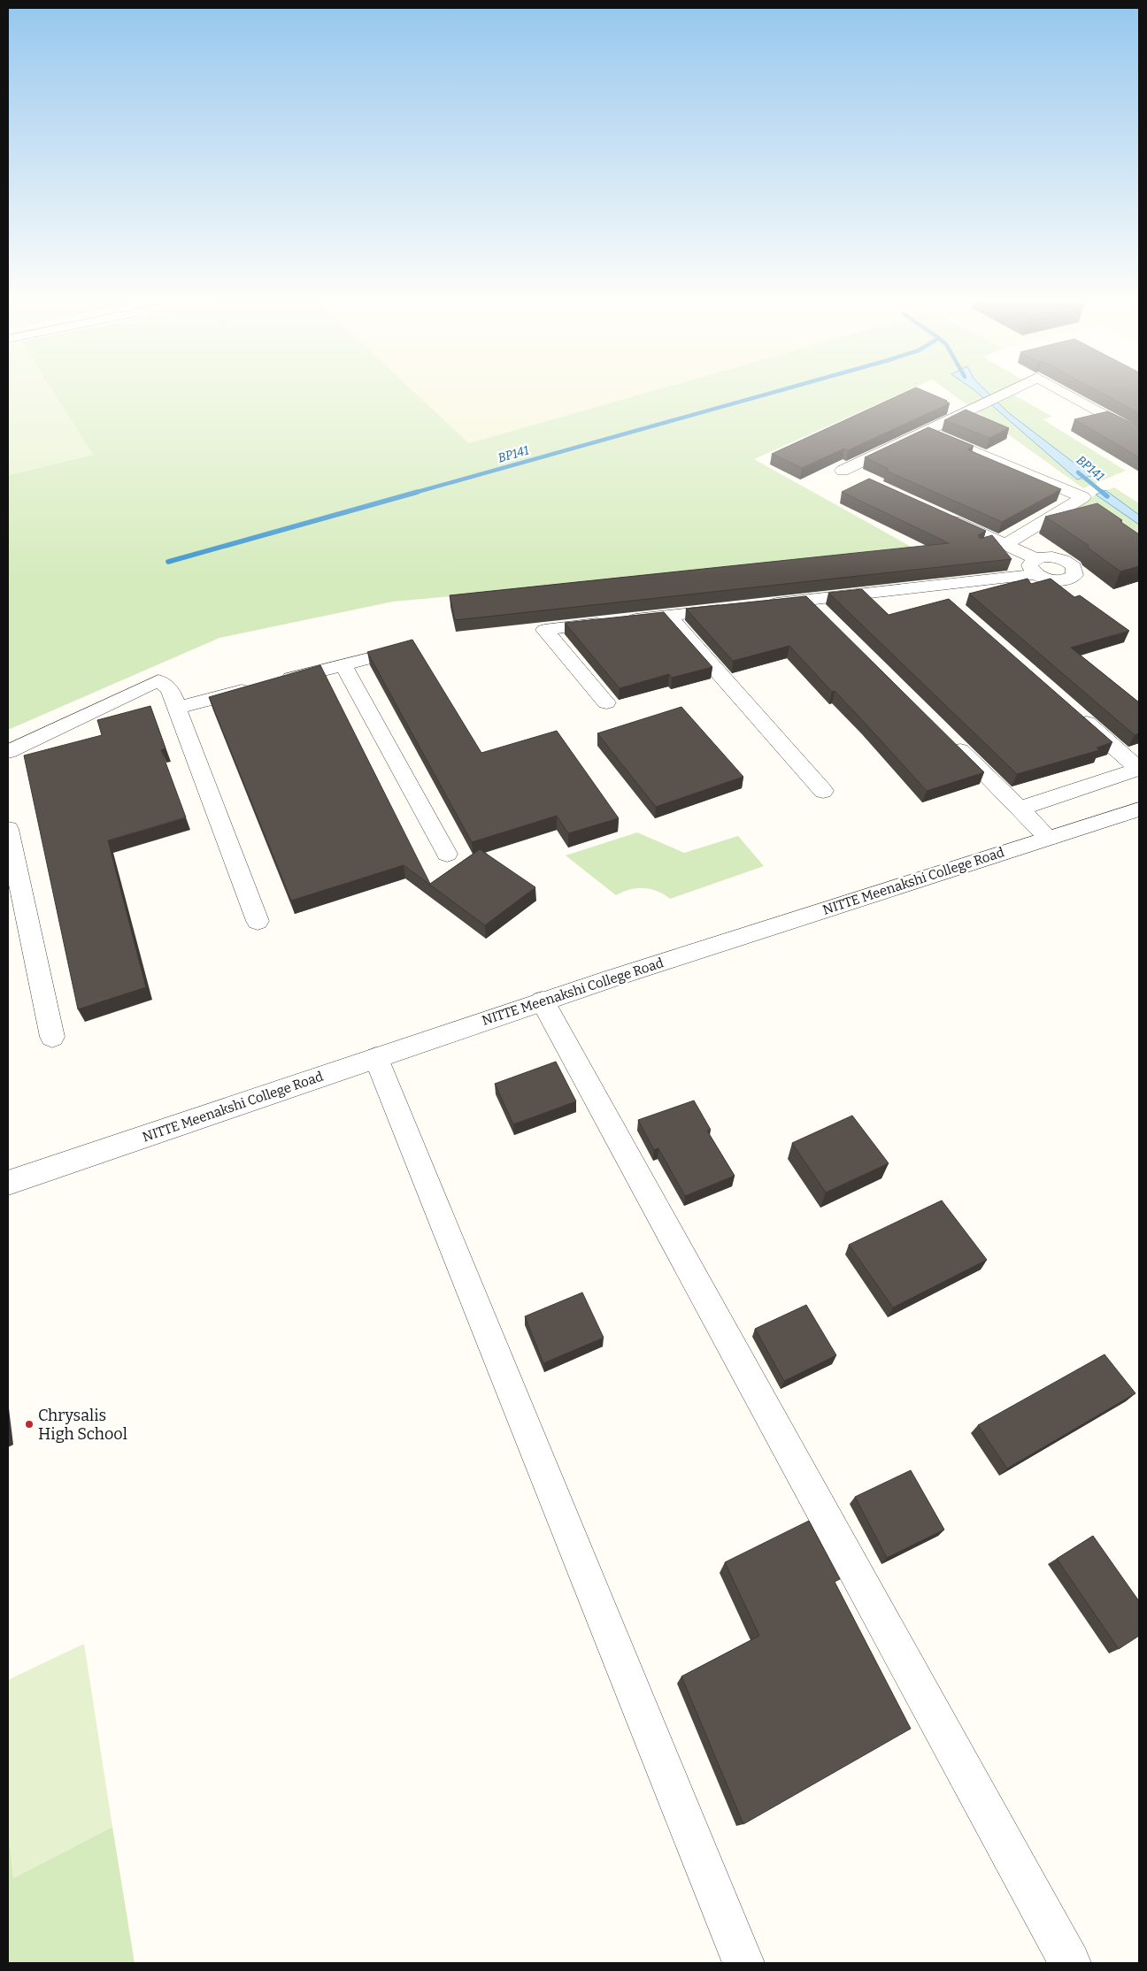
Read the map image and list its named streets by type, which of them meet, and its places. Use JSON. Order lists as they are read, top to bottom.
{
  "streets": {
    "street": ["NITTE Meenakshi College Road"]
  },
  "water": ["BP141"],
  "places": ["Chrysalis High School"]
}
